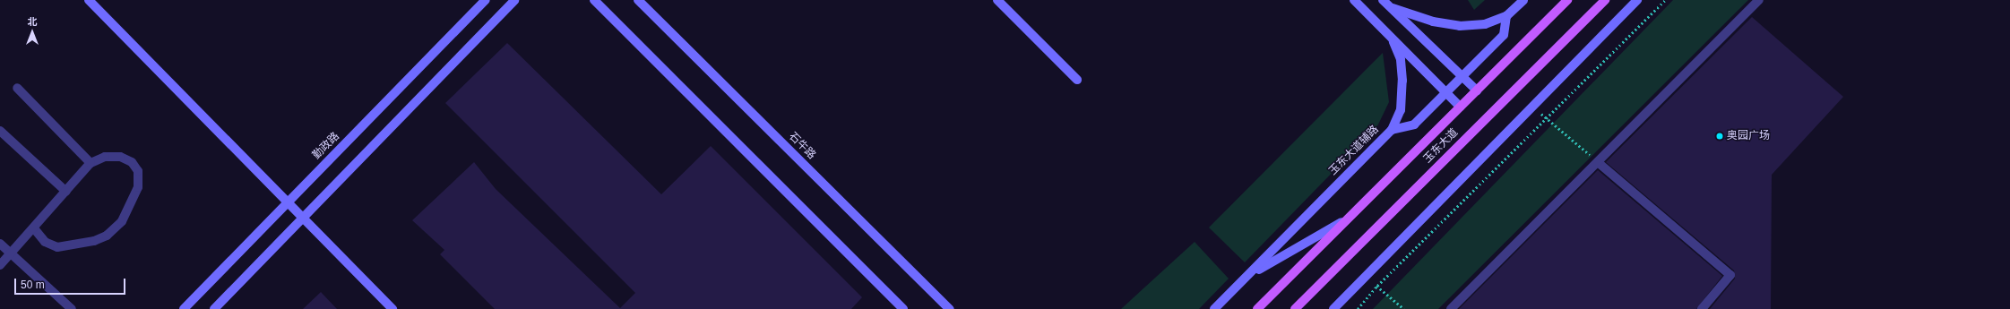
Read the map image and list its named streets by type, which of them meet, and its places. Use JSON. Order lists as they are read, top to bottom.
{
  "streets": {
    "main road": ["玉东大道"],
    "street": ["勤政路", "石牛路", "玉东大道辅路"]
  },
  "places": ["奥园广场"],
  "scale_bar": "50 m",
  "north": "top"
}
